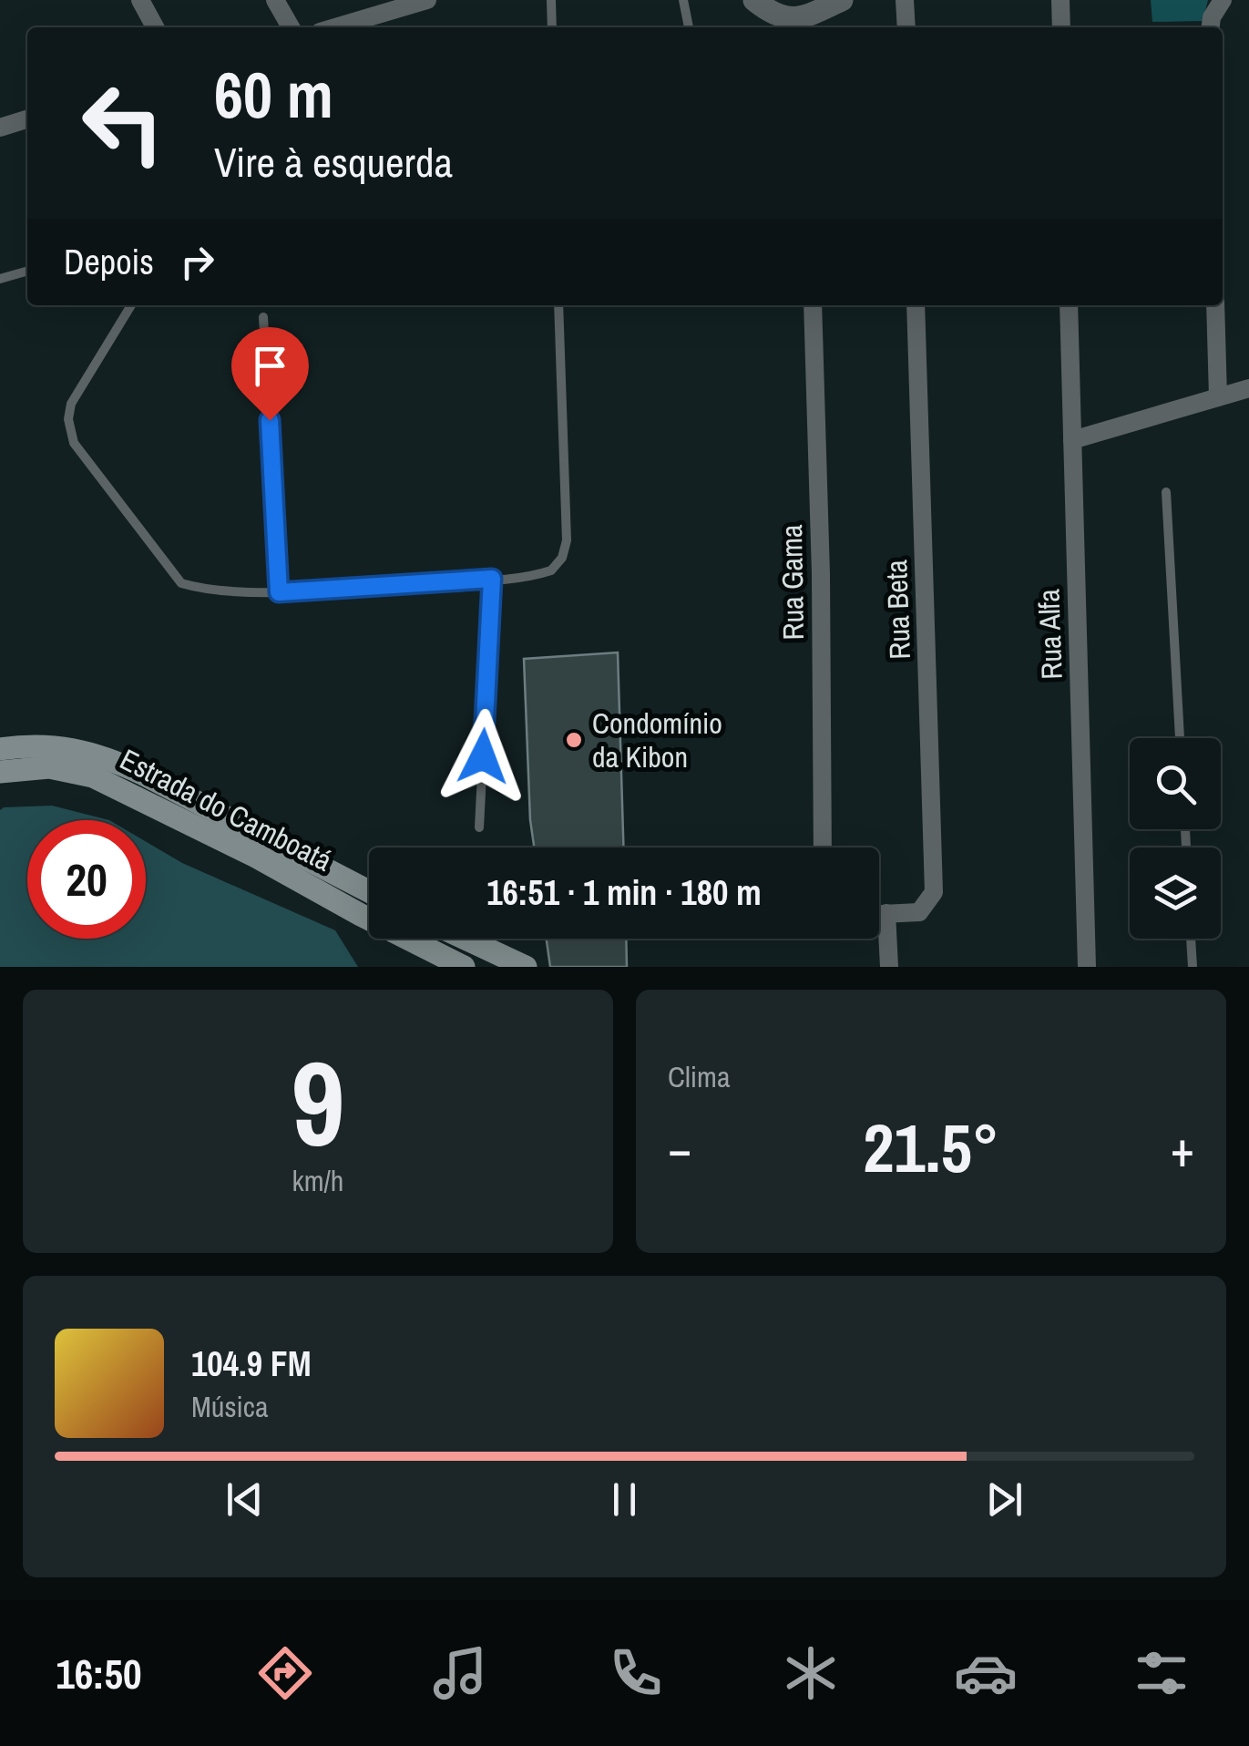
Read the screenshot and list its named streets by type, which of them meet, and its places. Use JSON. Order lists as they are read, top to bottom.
{
  "streets": {
    "main road": ["Estrada do Camboatá"],
    "street": ["Rua Gama", "Rua Beta", "Rua Alfa"]
  },
  "places": ["Condomínio da Kibon"],
  "page": {
    "turn": ["60 m", "Vire à esquerda"],
    "then": "Depois",
    "limit": "20",
    "trip": "16:51 · 1 min · 180 m",
    "tile": [
      ["9", "km/h"],
      "Clima"
    ],
    "heat": ["−", "21.5°", "+"],
    "song": ["104.9 FM", "Música"],
    "tabs": "16:50"
  }
}
